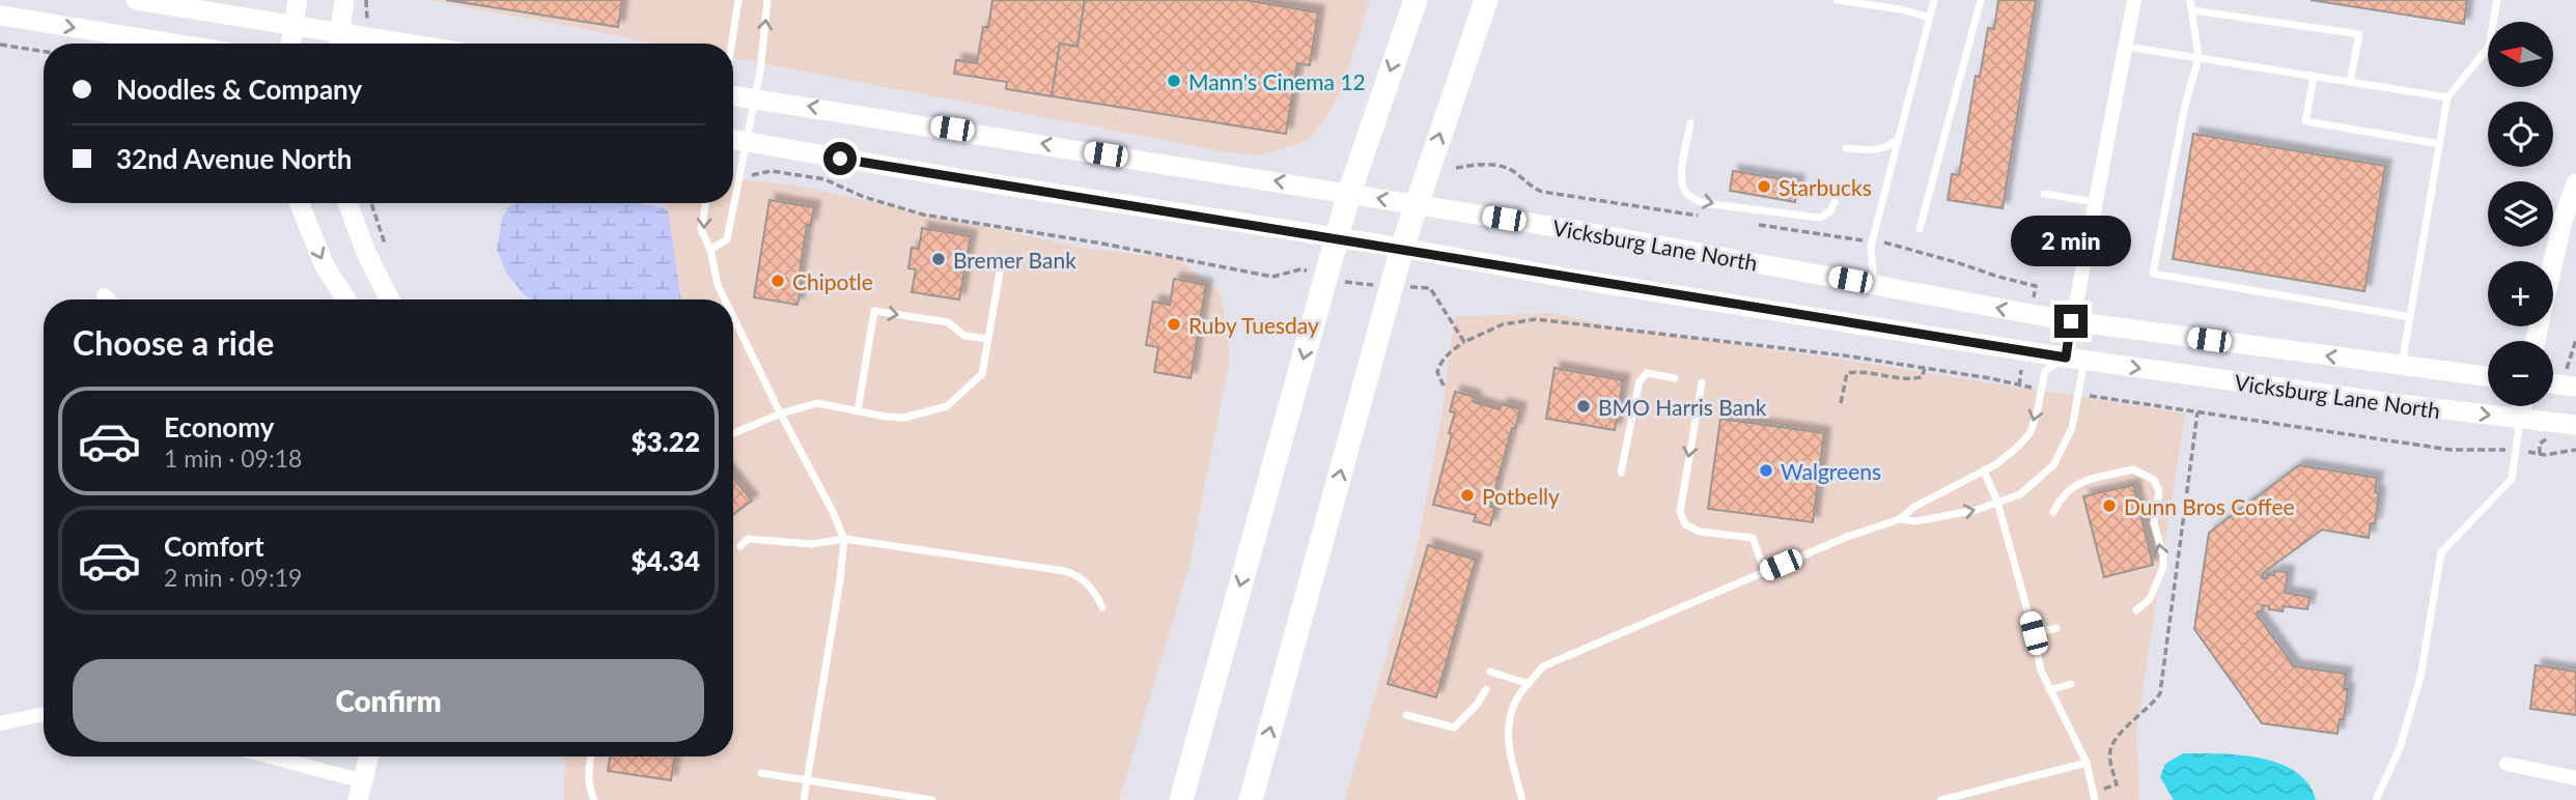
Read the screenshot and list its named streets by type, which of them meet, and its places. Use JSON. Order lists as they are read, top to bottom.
{
  "streets": {
    "main road": ["Vicksburg Lane North"]
  },
  "places": [
    "Mann's Cinema 12",
    "Starbucks",
    "Bremer Bank",
    "Chipotle",
    "Ruby Tuesday",
    "BMO Harris Bank",
    "Walgreens",
    "Potbelly",
    "Dunn Bros Coffee"
  ],
  "north": "left",
  "page": {
    "map_buttons": ["+", "−"],
    "banner": ["Noodles & Company", "32nd Avenue North"],
    "bubble": "2 min",
    "heading": "Choose a ride",
    "list": [
      {
        "name": "Economy",
        "note": "1 min · 09:18",
        "value": "$3.22"
      },
      {
        "name": "Comfort",
        "note": "2 min · 09:19",
        "value": "$4.34"
      }
    ],
    "buttons": "Confirm"
  }
}
